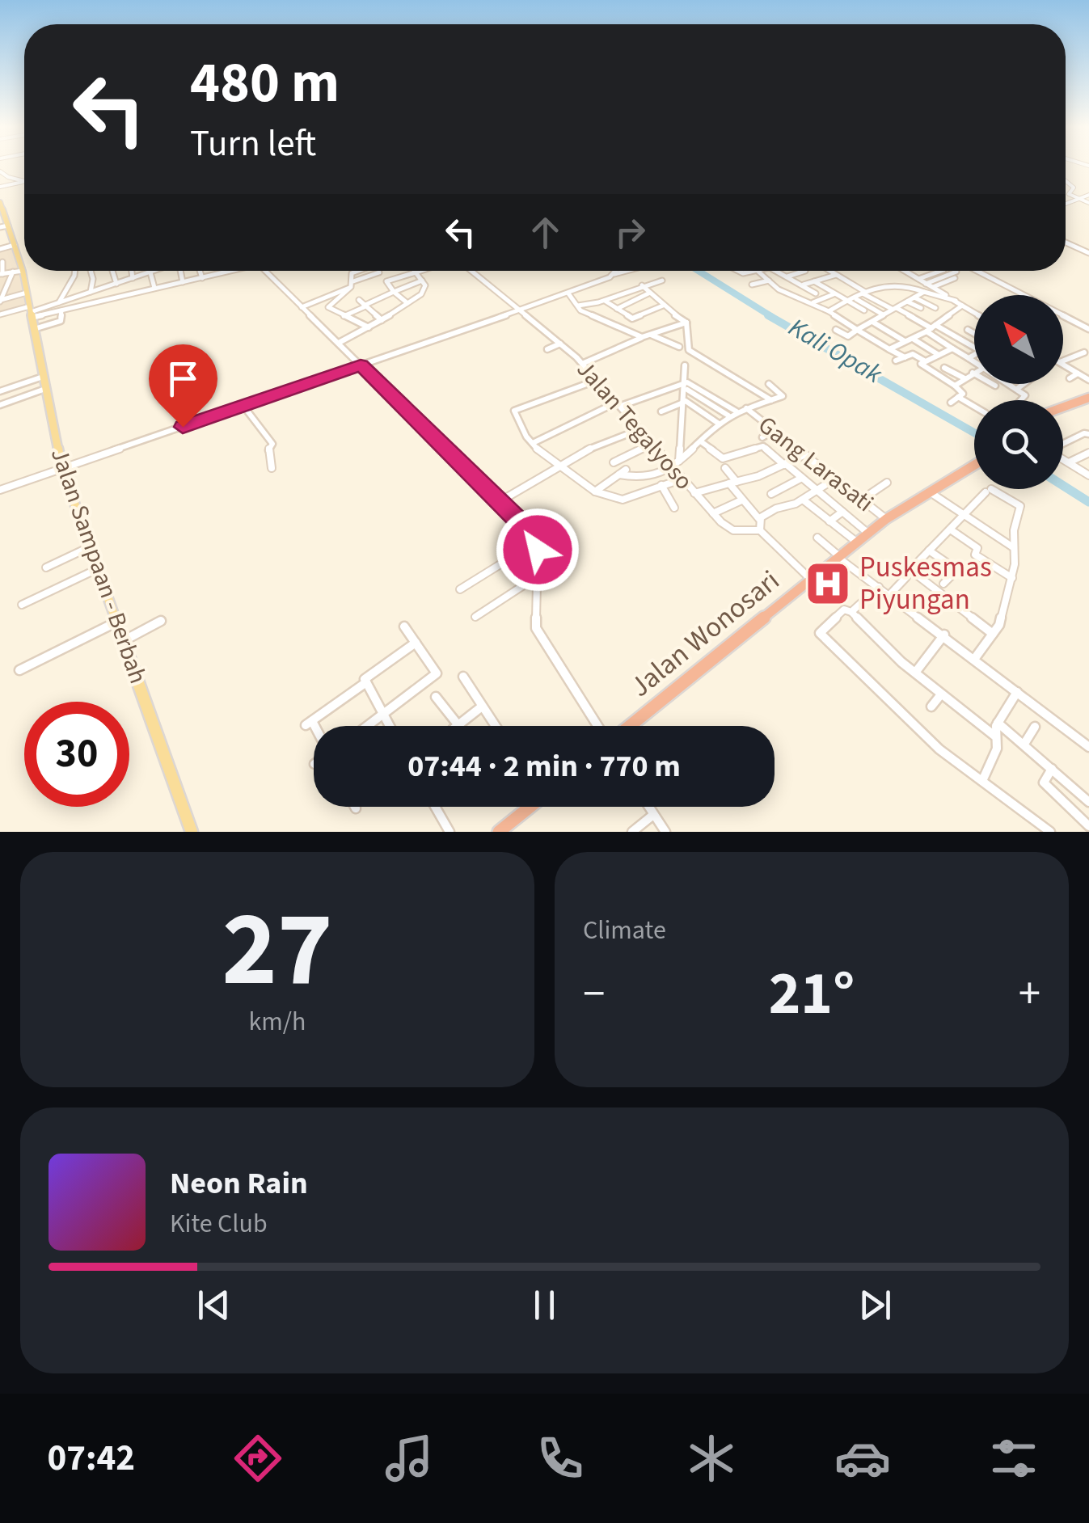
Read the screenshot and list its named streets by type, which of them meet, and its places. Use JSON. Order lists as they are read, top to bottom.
{
  "streets": {
    "highway": ["Jalan Wonosari"],
    "main road": ["Jalan Sampaan - Berbah"],
    "street": ["Jalan Tegalyoso", "Gang Larasati"]
  },
  "crossings": [
    ["Gang Larasati", "Jalan Wonosari"]
  ],
  "water": ["Kali Opak"],
  "places": {
    "hospital": ["Puskesmas Piyungan"]
  },
  "north": "top left",
  "page": {
    "turn": ["480 m", "Turn left"],
    "limit": "30",
    "trip": "07:44 · 2 min · 770 m",
    "tile": [
      ["27", "km/h"],
      "Climate"
    ],
    "heat": ["−", "21°", "+"],
    "song": ["Neon Rain", "Kite Club"],
    "tabs": "07:42"
  }
}
